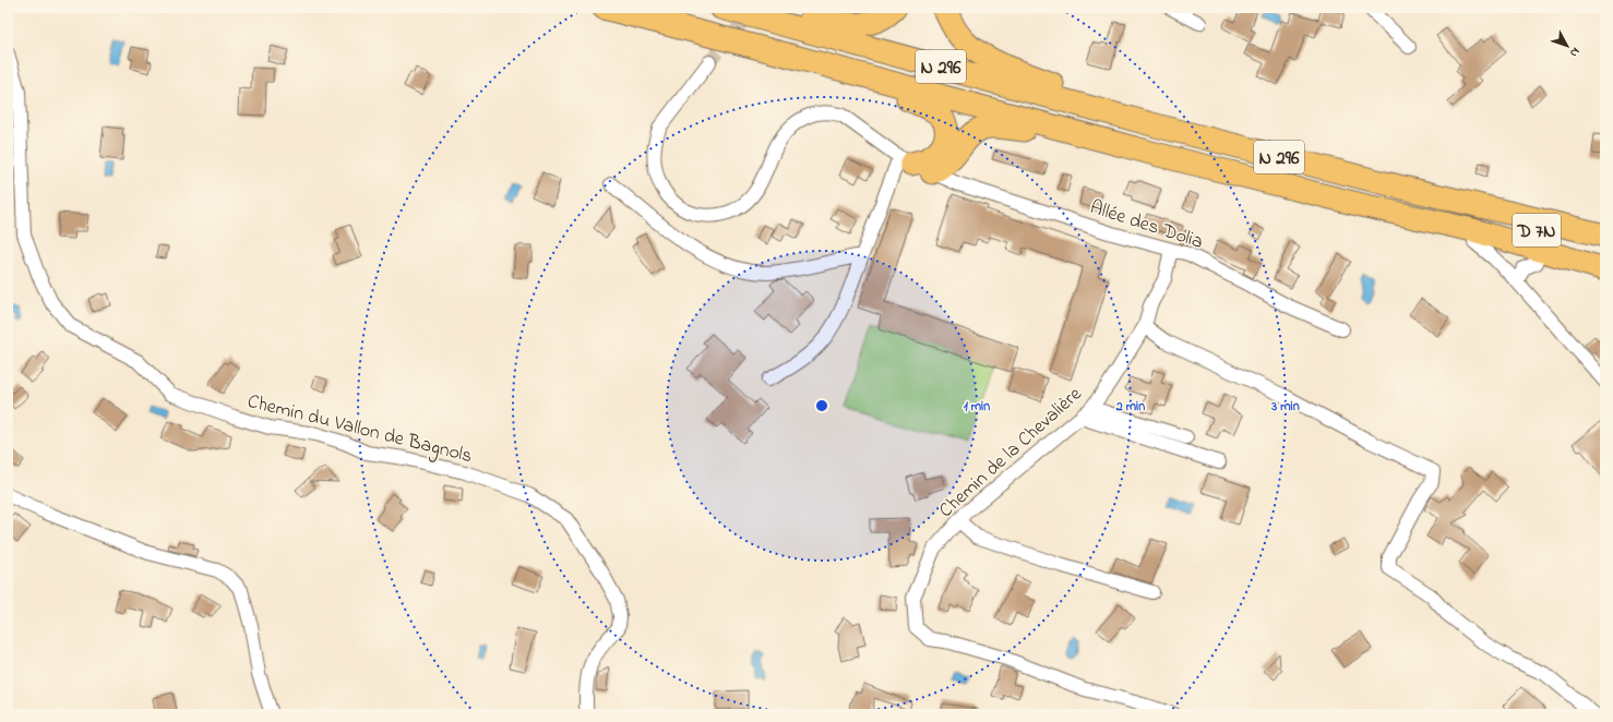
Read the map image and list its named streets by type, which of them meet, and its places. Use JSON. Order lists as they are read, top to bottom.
{
  "streets": {
    "highway": ["N 296", "D 7N"],
    "street": ["Allée des Dolia", "Chemin du Vallon de Bagnols", "Chemin de la Chevalière"]
  },
  "crossings": [
    ["N 296", "D 7N"],
    ["Allée des Dolia", "Chemin de la Chevalière"]
  ],
  "north": "bottom right",
  "rings": ["1 min", "2 min", "3 min"]
}
